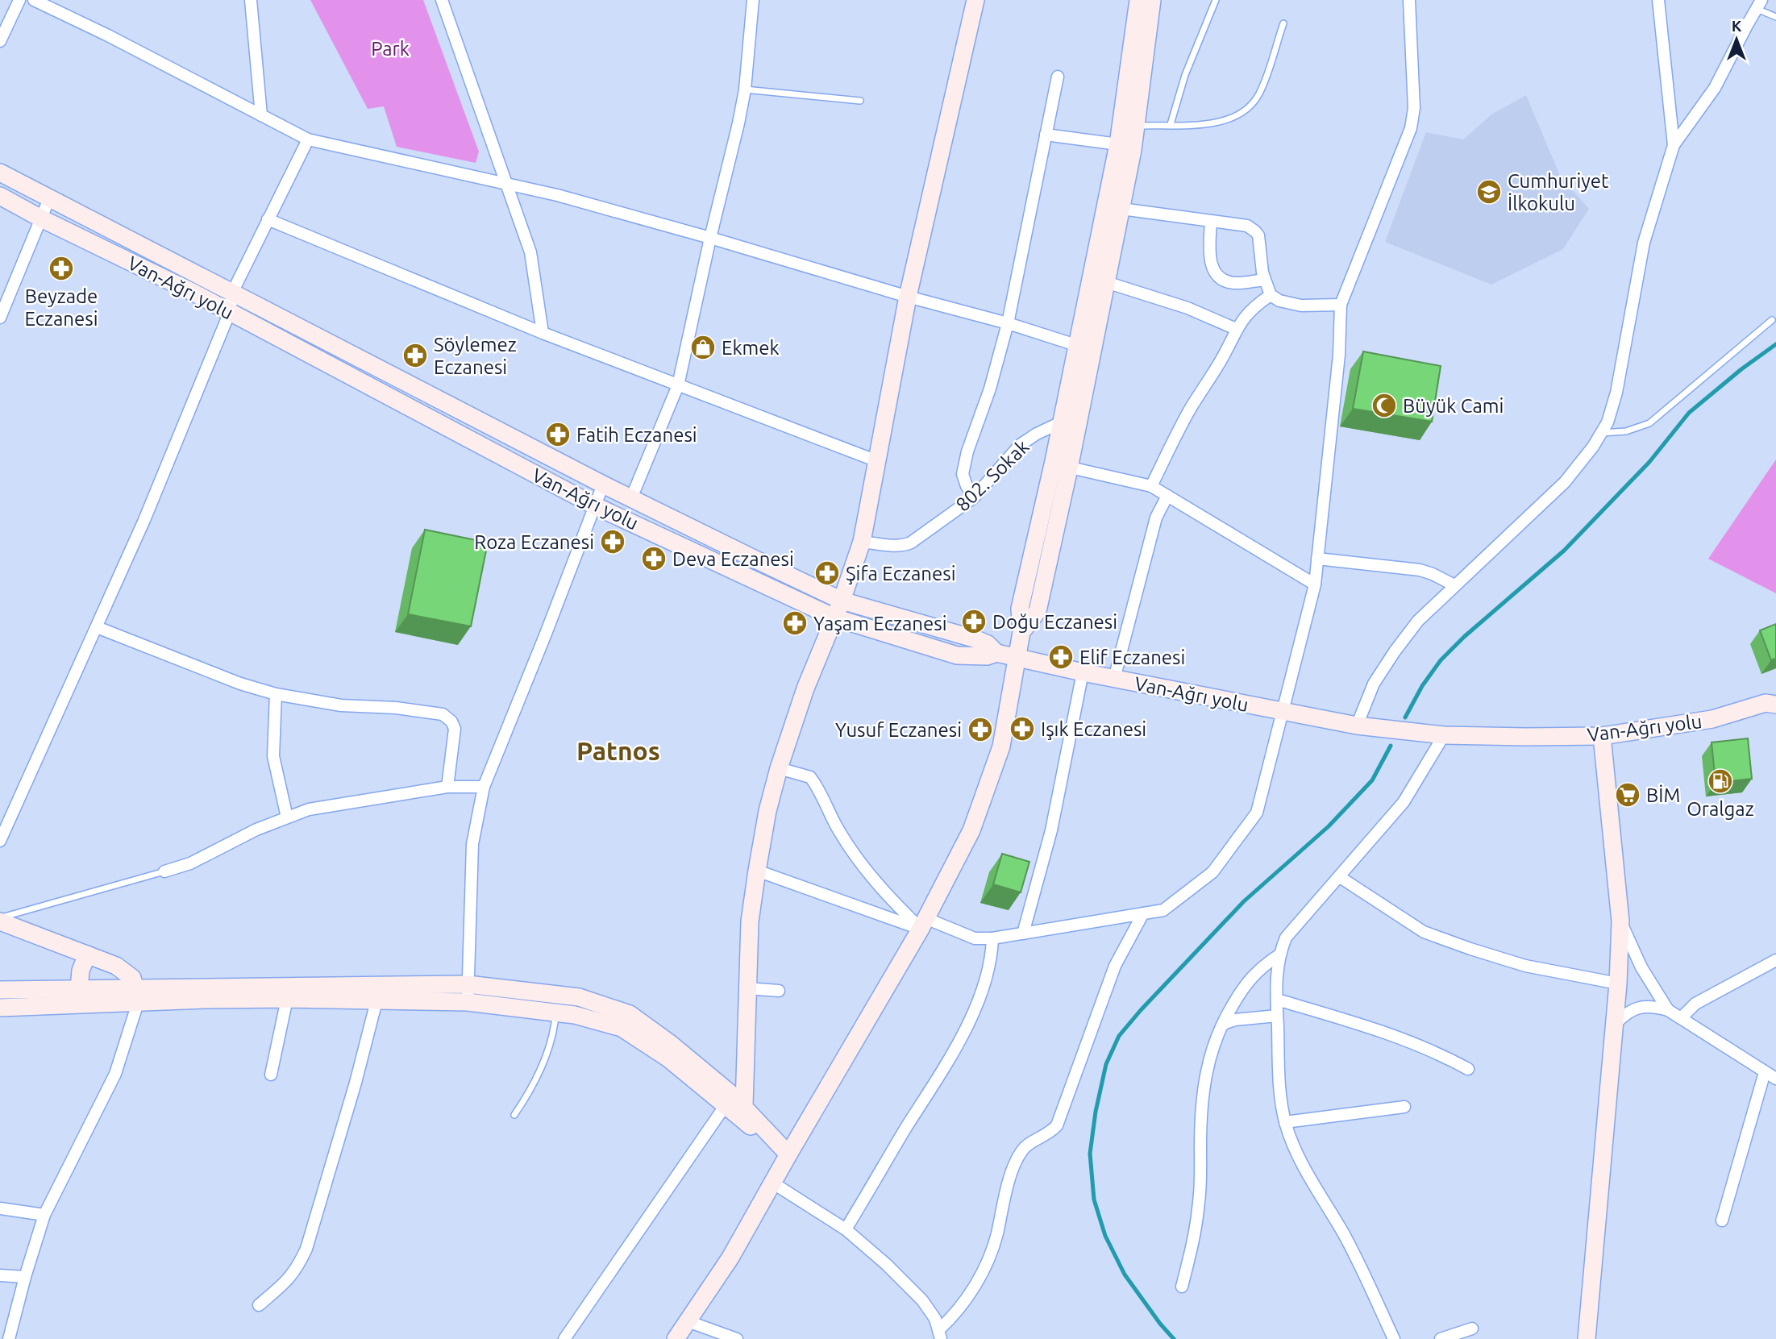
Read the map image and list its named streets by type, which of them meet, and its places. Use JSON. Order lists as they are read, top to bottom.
{
  "streets": {
    "main road": ["Van-Ağrı yolu"],
    "street": ["802. Sokak"]
  },
  "districts": ["Patnos"],
  "parks": ["Park"],
  "places": {
    "school or university": ["Cumhuriyet İlkokulu"],
    "pharmacy": [
      "Beyzade Eczanesi",
      "Söylemez Eczanesi",
      "Fatih Eczanesi",
      "Roza Eczanesi",
      "Deva Eczanesi",
      "Şifa Eczanesi",
      "Doğu Eczanesi",
      "Yaşam Eczanesi",
      "Elif Eczanesi",
      "Işık Eczanesi",
      "Yusuf Eczanesi"
    ],
    "shop": ["Ekmek"],
    "mosque": ["Büyük Cami"],
    "fuel station": ["Oralgaz"],
    "supermarket": ["BİM"]
  },
  "north": "top"
}
